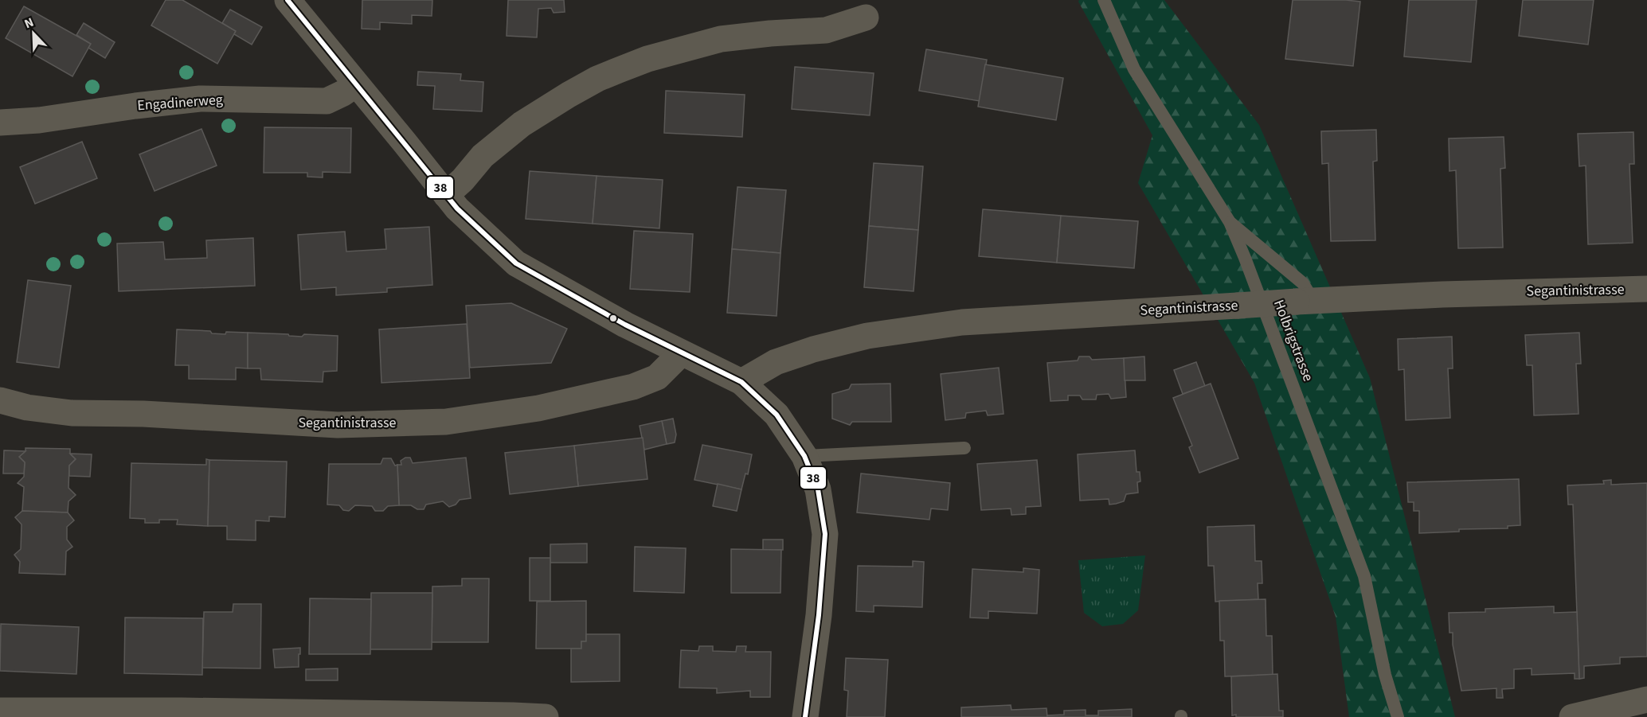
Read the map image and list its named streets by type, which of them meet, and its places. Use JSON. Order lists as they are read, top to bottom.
{
  "streets": {
    "street": ["Engadinerweg", "Segantinistrasse"],
    "lane": ["Holbrigstrasse"]
  },
  "lines": ["transit line 38"],
  "north": "top left"
}
